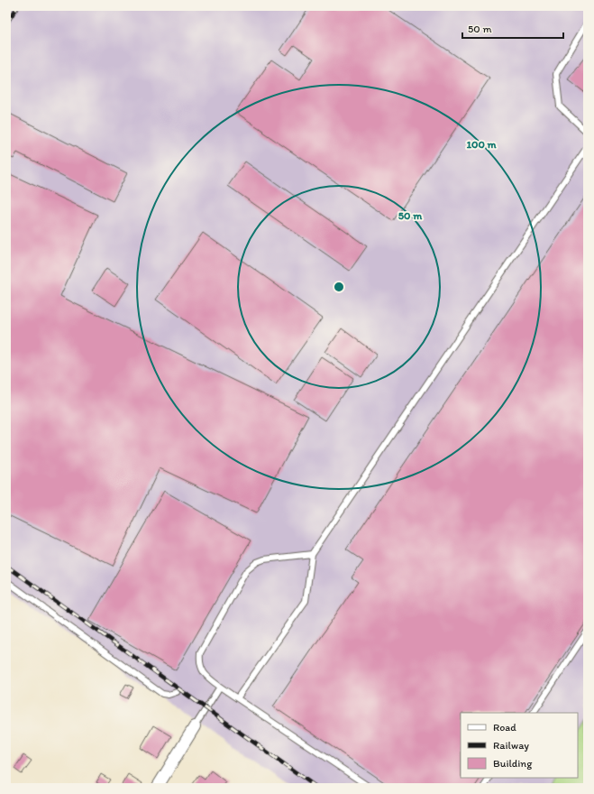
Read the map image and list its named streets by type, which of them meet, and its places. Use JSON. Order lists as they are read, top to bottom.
{
  "legend": ["Road", "Railway", "Building"],
  "scale_bar": "50 m",
  "rings": ["100 m", "50 m"]
}
